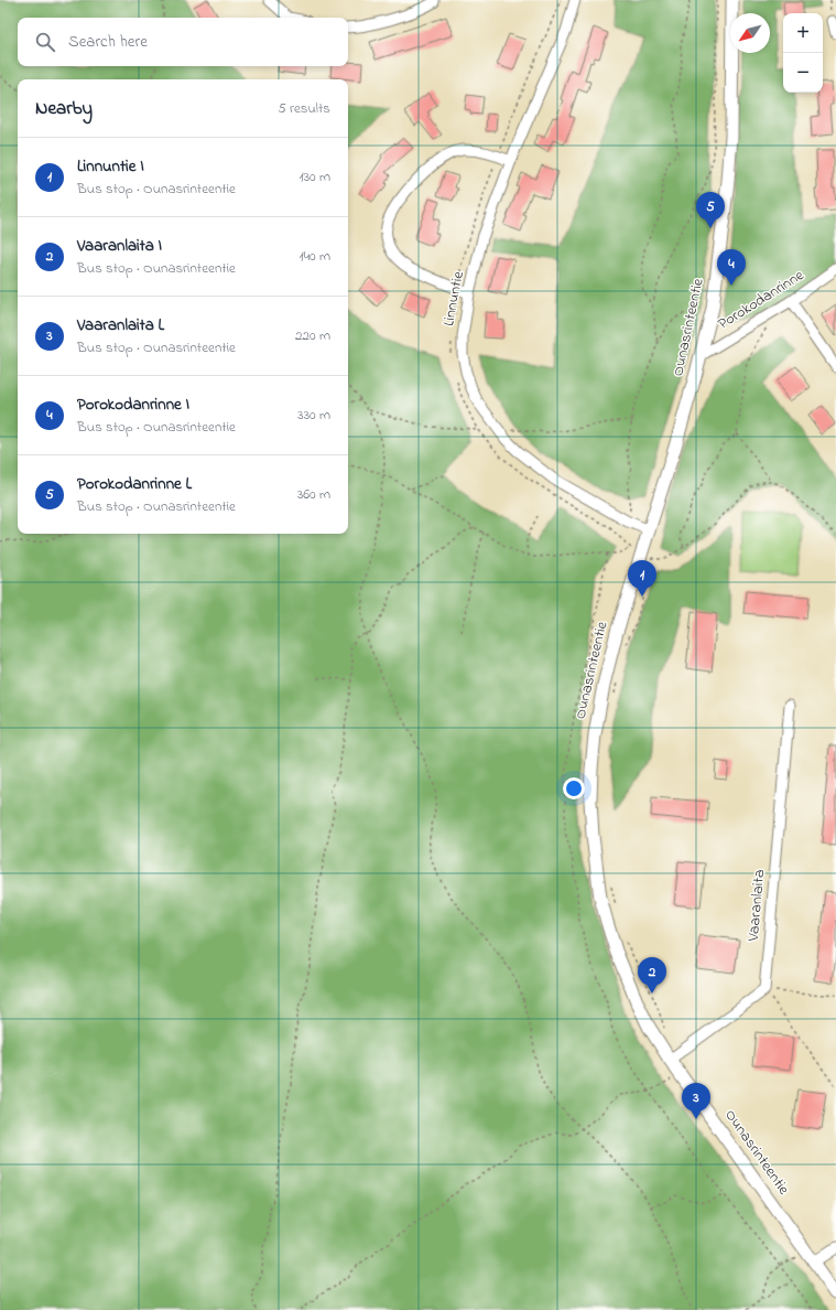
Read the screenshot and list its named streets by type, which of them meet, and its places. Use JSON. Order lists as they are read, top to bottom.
{
  "streets": {
    "street": [
      "Linnuntie",
      "Porokodanrinne",
      "Ounasrinteentie",
      "Vaaranlaita"
    ]
  },
  "crossings": [
    ["Linnuntie", "Ounasrinteentie"],
    ["Porokodanrinne", "Ounasrinteentie"]
  ],
  "north": "bottom left",
  "page": {
    "map_buttons": ["+", "−"],
    "search": "Search here",
    "heading": ["Nearby", "5 results"],
    "list": [
      {
        "mark": "1",
        "name": "Linnuntie I",
        "note": "Bus stop · Ounasrinteentie",
        "value": "130 m"
      },
      {
        "mark": "2",
        "name": "Vaaranlaita I",
        "note": "Bus stop · Ounasrinteentie",
        "value": "140 m"
      },
      {
        "mark": "3",
        "name": "Vaaranlaita L",
        "note": "Bus stop · Ounasrinteentie",
        "value": "220 m"
      },
      {
        "mark": "4",
        "name": "Porokodanrinne I",
        "note": "Bus stop · Ounasrinteentie",
        "value": "330 m"
      },
      {
        "mark": "5",
        "name": "Porokodanrinne L",
        "note": "Bus stop · Ounasrinteentie",
        "value": "360 m"
      }
    ],
    "pins": [
      "5",
      "4",
      "1",
      "2",
      "3"
    ]
  }
}
